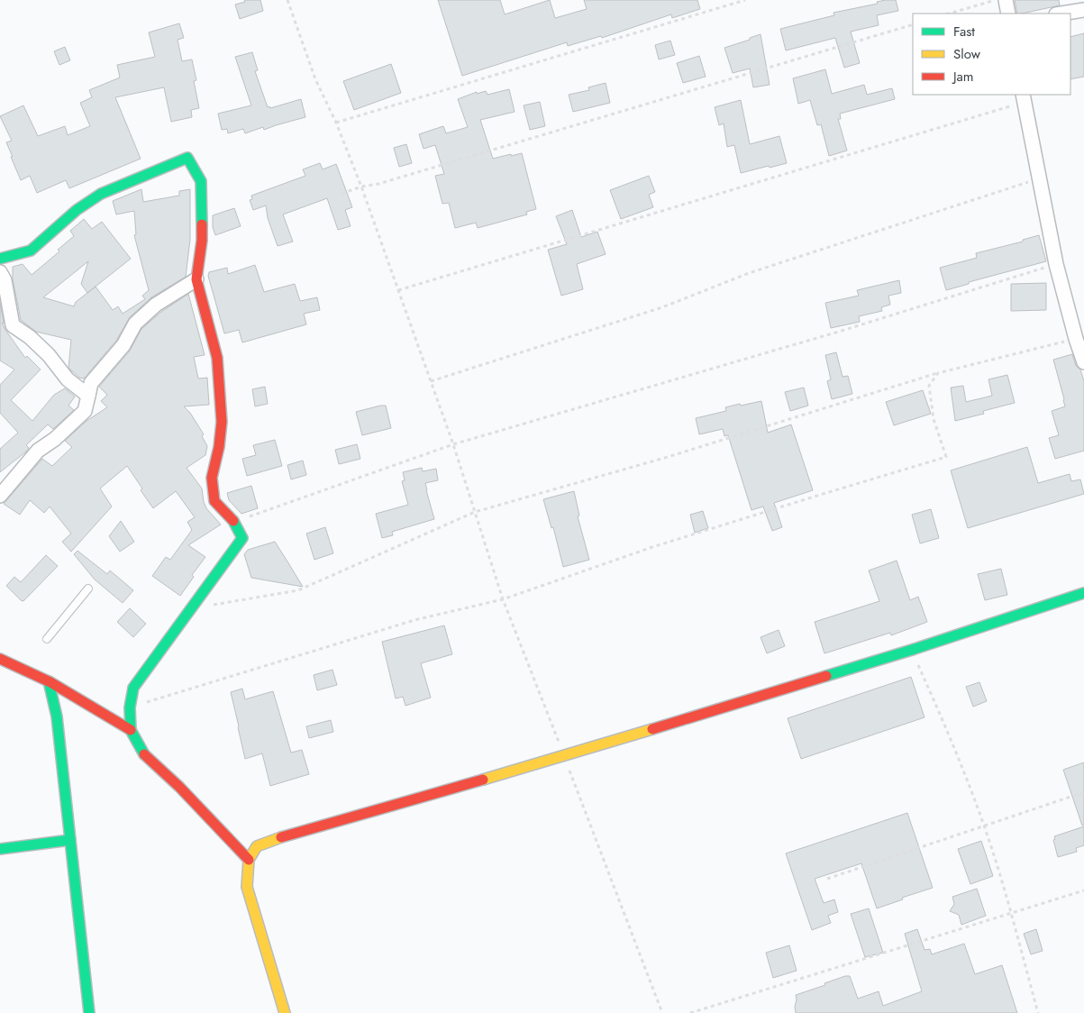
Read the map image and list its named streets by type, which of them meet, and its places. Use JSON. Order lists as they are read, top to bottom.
{
  "legend": ["Fast", "Slow", "Jam"]
}
